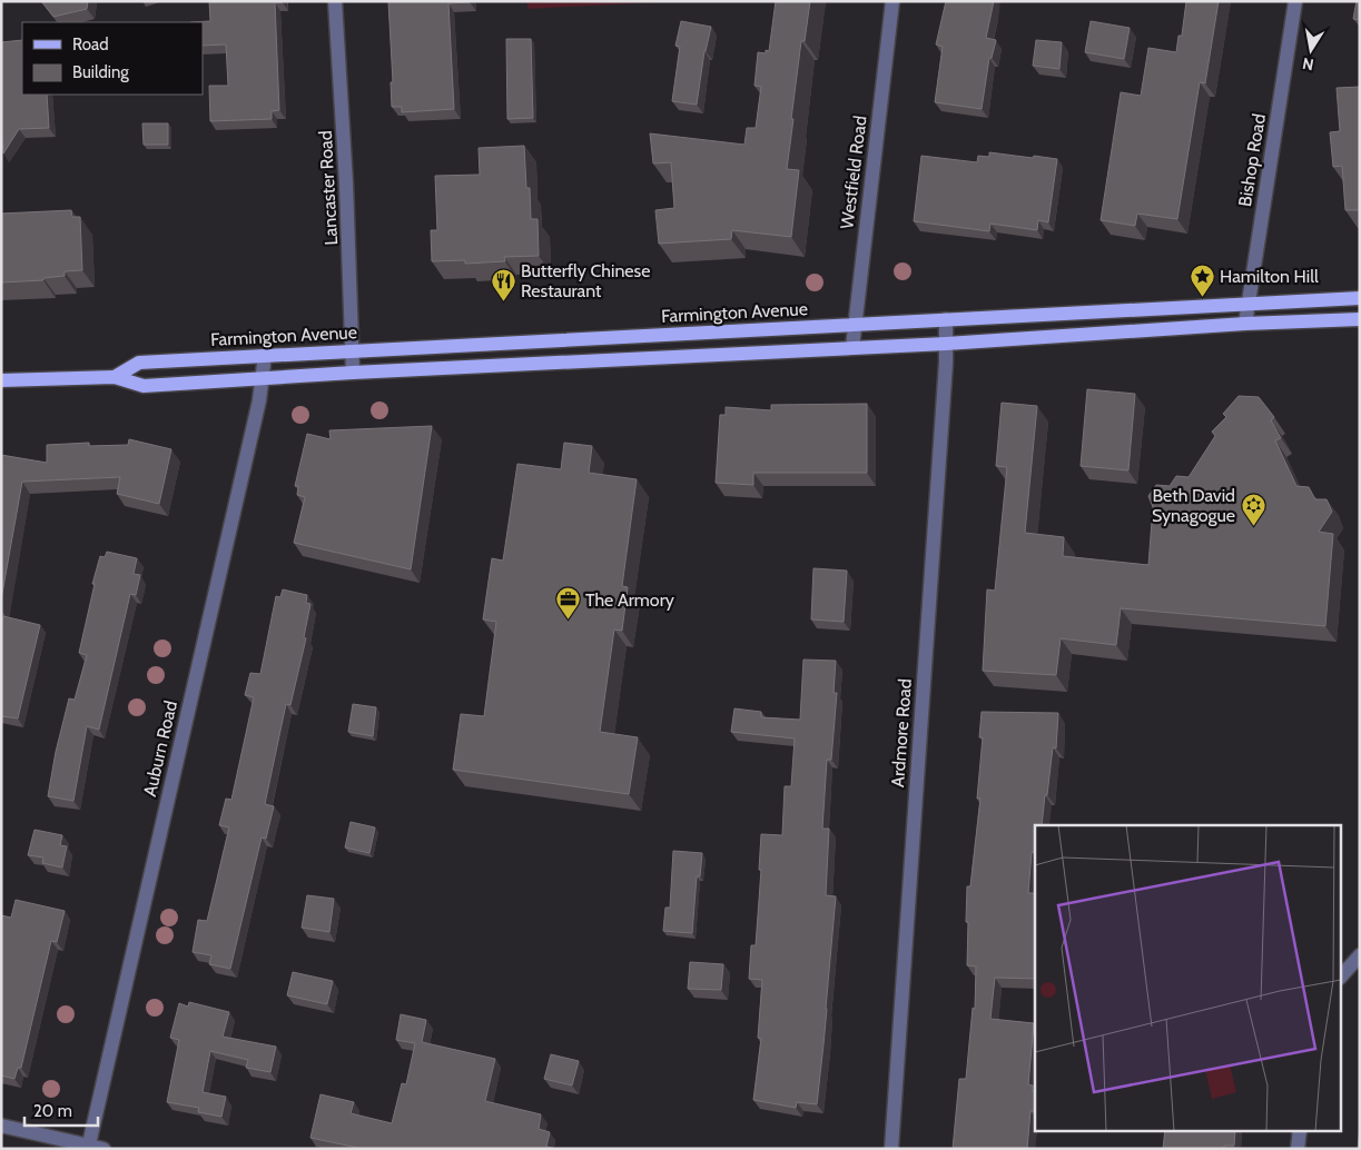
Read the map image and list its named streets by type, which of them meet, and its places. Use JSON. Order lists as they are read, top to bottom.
{
  "streets": {
    "main road": ["Farmington Avenue"],
    "street": [
      "Bishop Road",
      "Westfield Road",
      "Lancaster Road",
      "Ardmore Road",
      "Auburn Road"
    ]
  },
  "crossings": [
    ["Bishop Road", "Farmington Avenue"],
    ["Westfield Road", "Farmington Avenue"],
    ["Lancaster Road", "Farmington Avenue"],
    ["Farmington Avenue", "Ardmore Road"],
    ["Farmington Avenue", "Auburn Road"]
  ],
  "places": {
    "place": ["Hamilton Hill"],
    "restaurant": ["Butterfly Chinese Restaurant"],
    "synagogue": ["Beth David Synagogue"],
    "office": ["The Armory"]
  },
  "legend": ["Road", "Building"],
  "scale_bar": "20 m",
  "north": "bottom"
}
